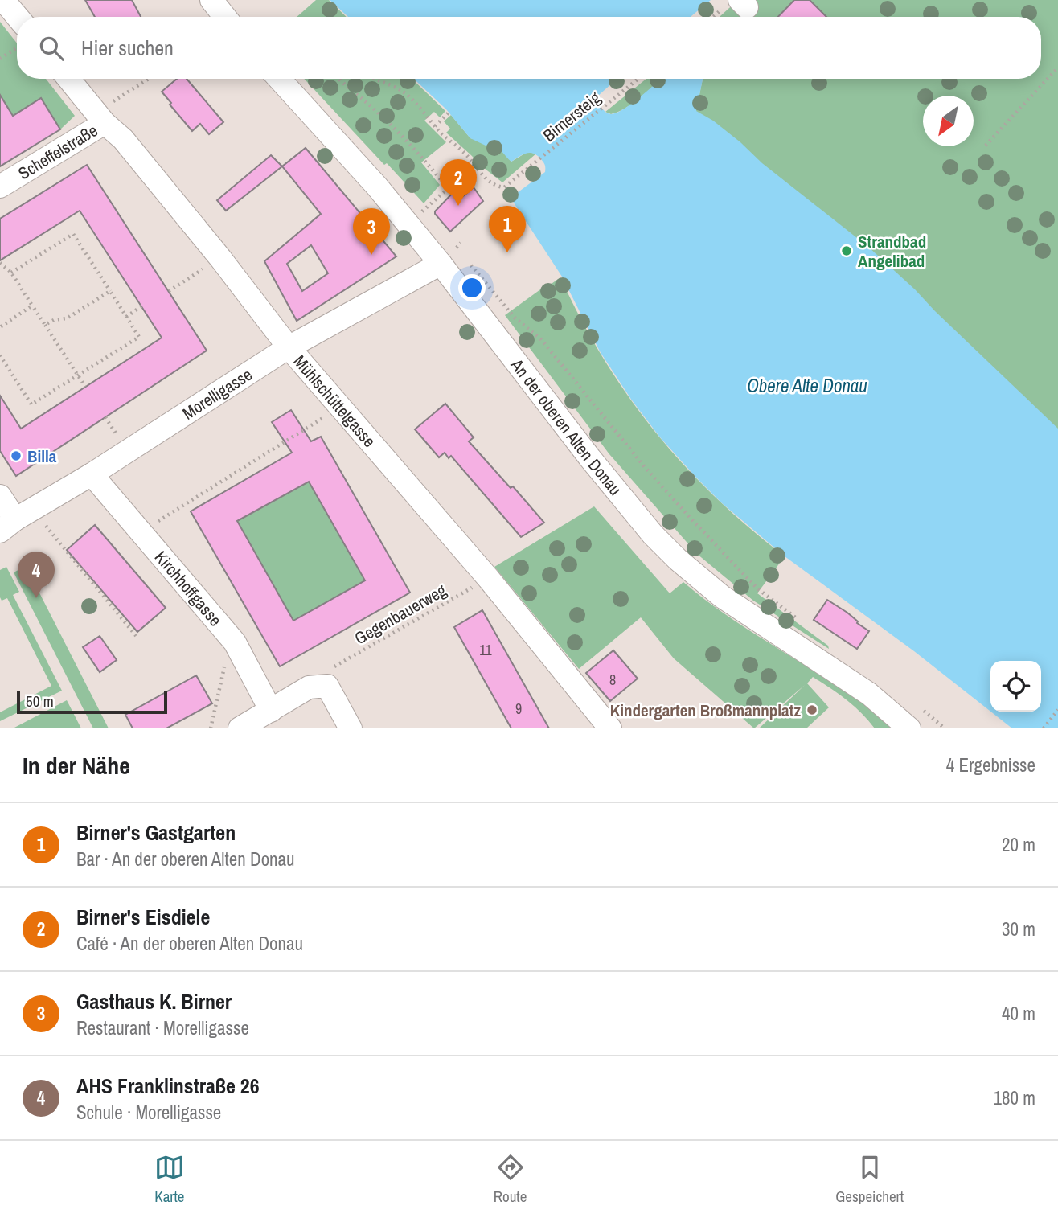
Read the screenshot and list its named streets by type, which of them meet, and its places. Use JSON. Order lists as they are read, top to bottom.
{
  "streets": {
    "street": [
      "Scheffelstraße",
      "Morelligasse",
      "Mühlschüttelgasse",
      "An der oberen Alten Donau",
      "Kirchhoffgasse"
    ],
    "path": ["Birnersteig", "Gegenbauerweg"]
  },
  "crossings": [
    ["Scheffelstraße", "Mühlschüttelgasse"],
    ["Morelligasse", "Mühlschüttelgasse"],
    ["Morelligasse", "An der oberen Alten Donau"],
    ["Morelligasse", "Kirchhoffgasse"],
    ["Mühlschüttelgasse", "Gegenbauerweg"]
  ],
  "water": ["Obere Alte Donau"],
  "places": ["Strandbad Angelibad", "Billa", "Kindergarten Broßmannplatz"],
  "house_numbers": ["11", "8", "9"],
  "scale_bar": "50 m",
  "north": "bottom left",
  "page": {
    "search": "Hier suchen",
    "pins": [
      "2",
      "1",
      "3",
      "4"
    ],
    "scale": "50 m",
    "heading": ["In der Nähe", "4 Ergebnisse"],
    "list": [
      {
        "mark": "1",
        "name": "Birner's Gastgarten",
        "note": "Bar · An der oberen Alten Donau",
        "value": "20 m"
      },
      {
        "mark": "2",
        "name": "Birner's Eisdiele",
        "note": "Café · An der oberen Alten Donau",
        "value": "30 m"
      },
      {
        "mark": "3",
        "name": "Gasthaus K. Birner",
        "note": "Restaurant · Morelligasse",
        "value": "40 m"
      },
      {
        "mark": "4",
        "name": "AHS Franklinstraße 26",
        "note": "Schule · Morelligasse",
        "value": "180 m"
      }
    ],
    "nav": ["Karte", "Route", "Gespeichert"]
  }
}
